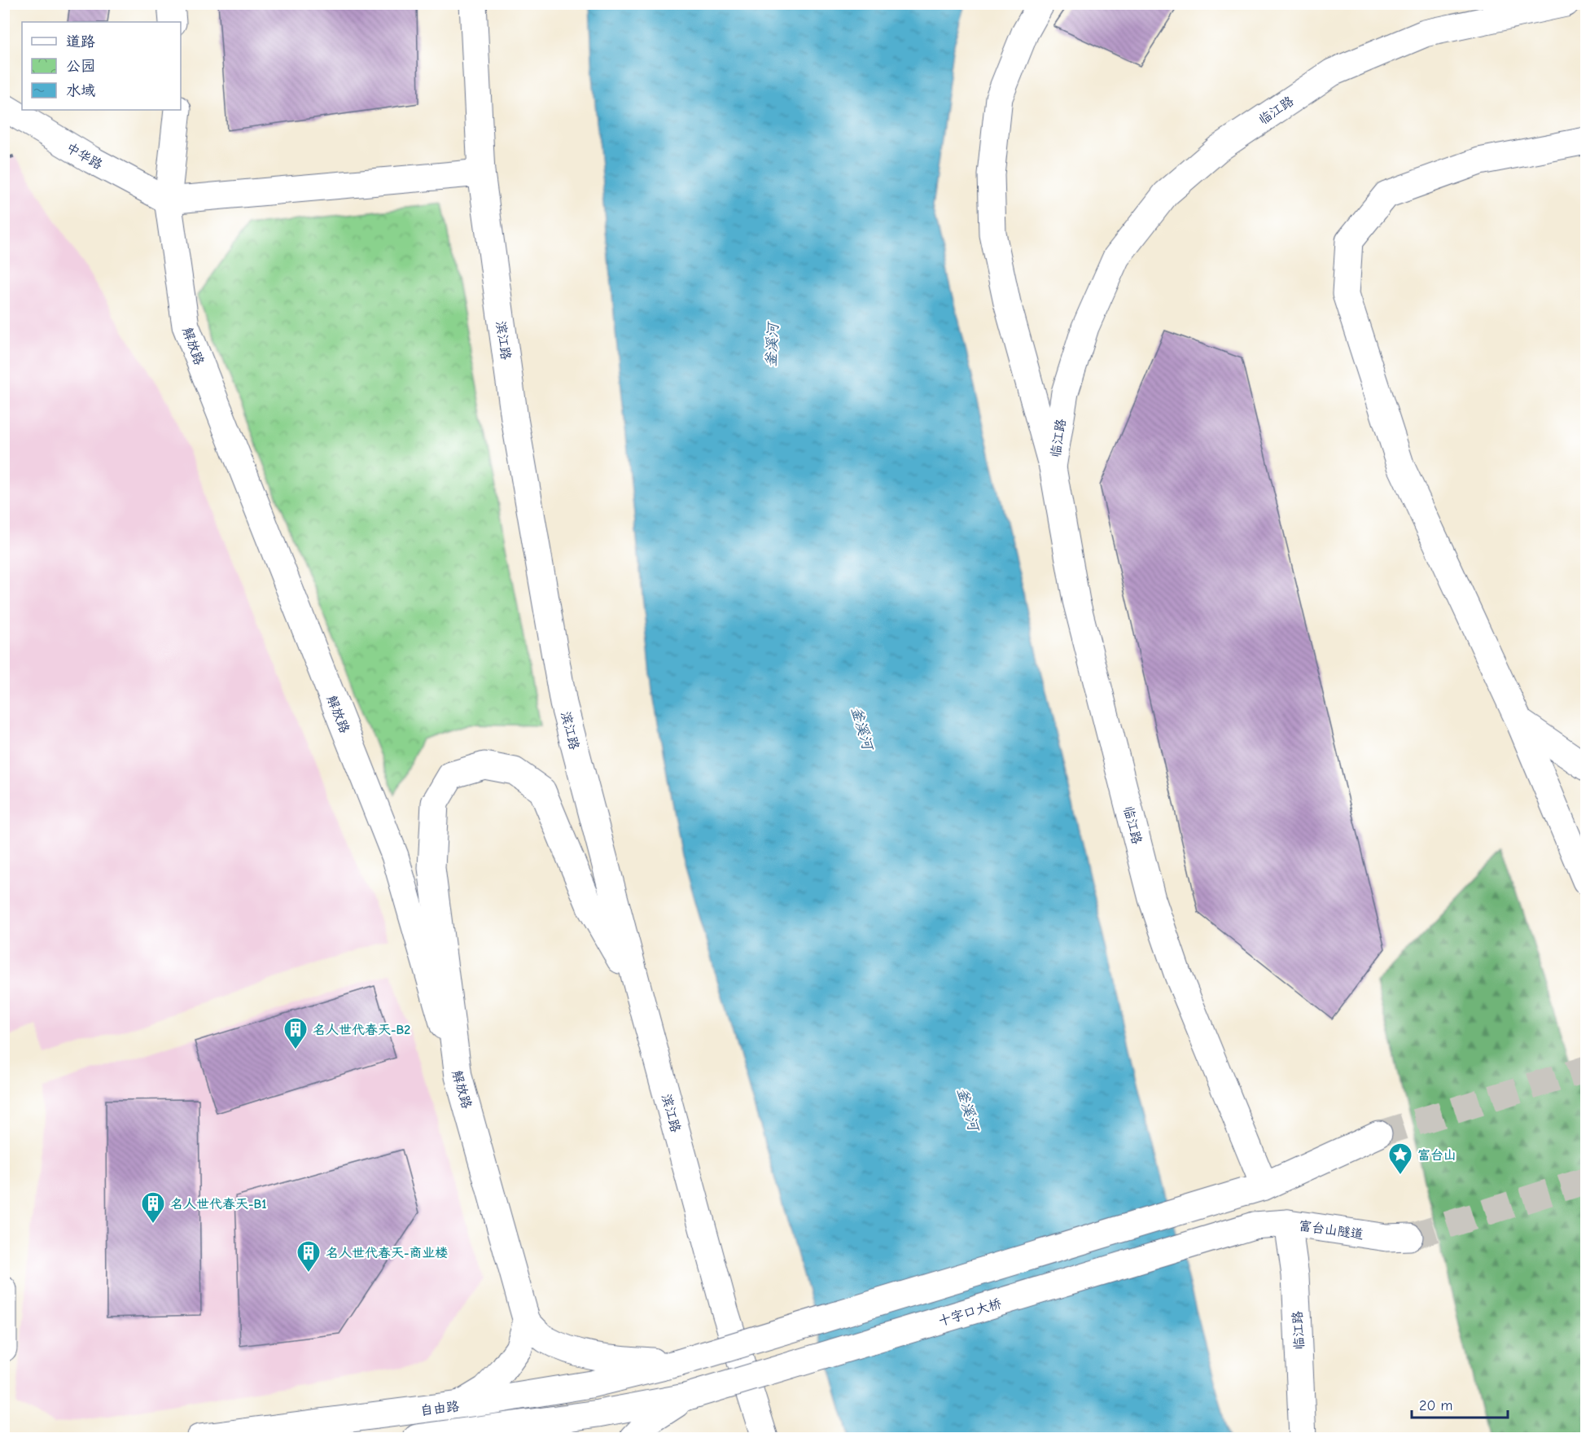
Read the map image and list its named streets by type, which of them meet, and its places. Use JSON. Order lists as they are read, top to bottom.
{
  "streets": {
    "main road": [
      "临江路",
      "中华路",
      "滨江路",
      "解放路",
      "富台山隧道",
      "十字口大桥",
      "自由路"
    ]
  },
  "crossings": [
    ["临江路", "富台山隧道"],
    ["中华路", "解放路"],
    ["富台山隧道", "十字口大桥"],
    ["十字口大桥", "自由路"]
  ],
  "water": ["釜溪河"],
  "places": {
    "building": ["名人世代春天-B2", "名人世代春天-B1", "名人世代春天-商业楼"],
    "place": ["富台山"]
  },
  "legend": ["道路", "公园", "水域"],
  "scale_bar": "20 m"
}
